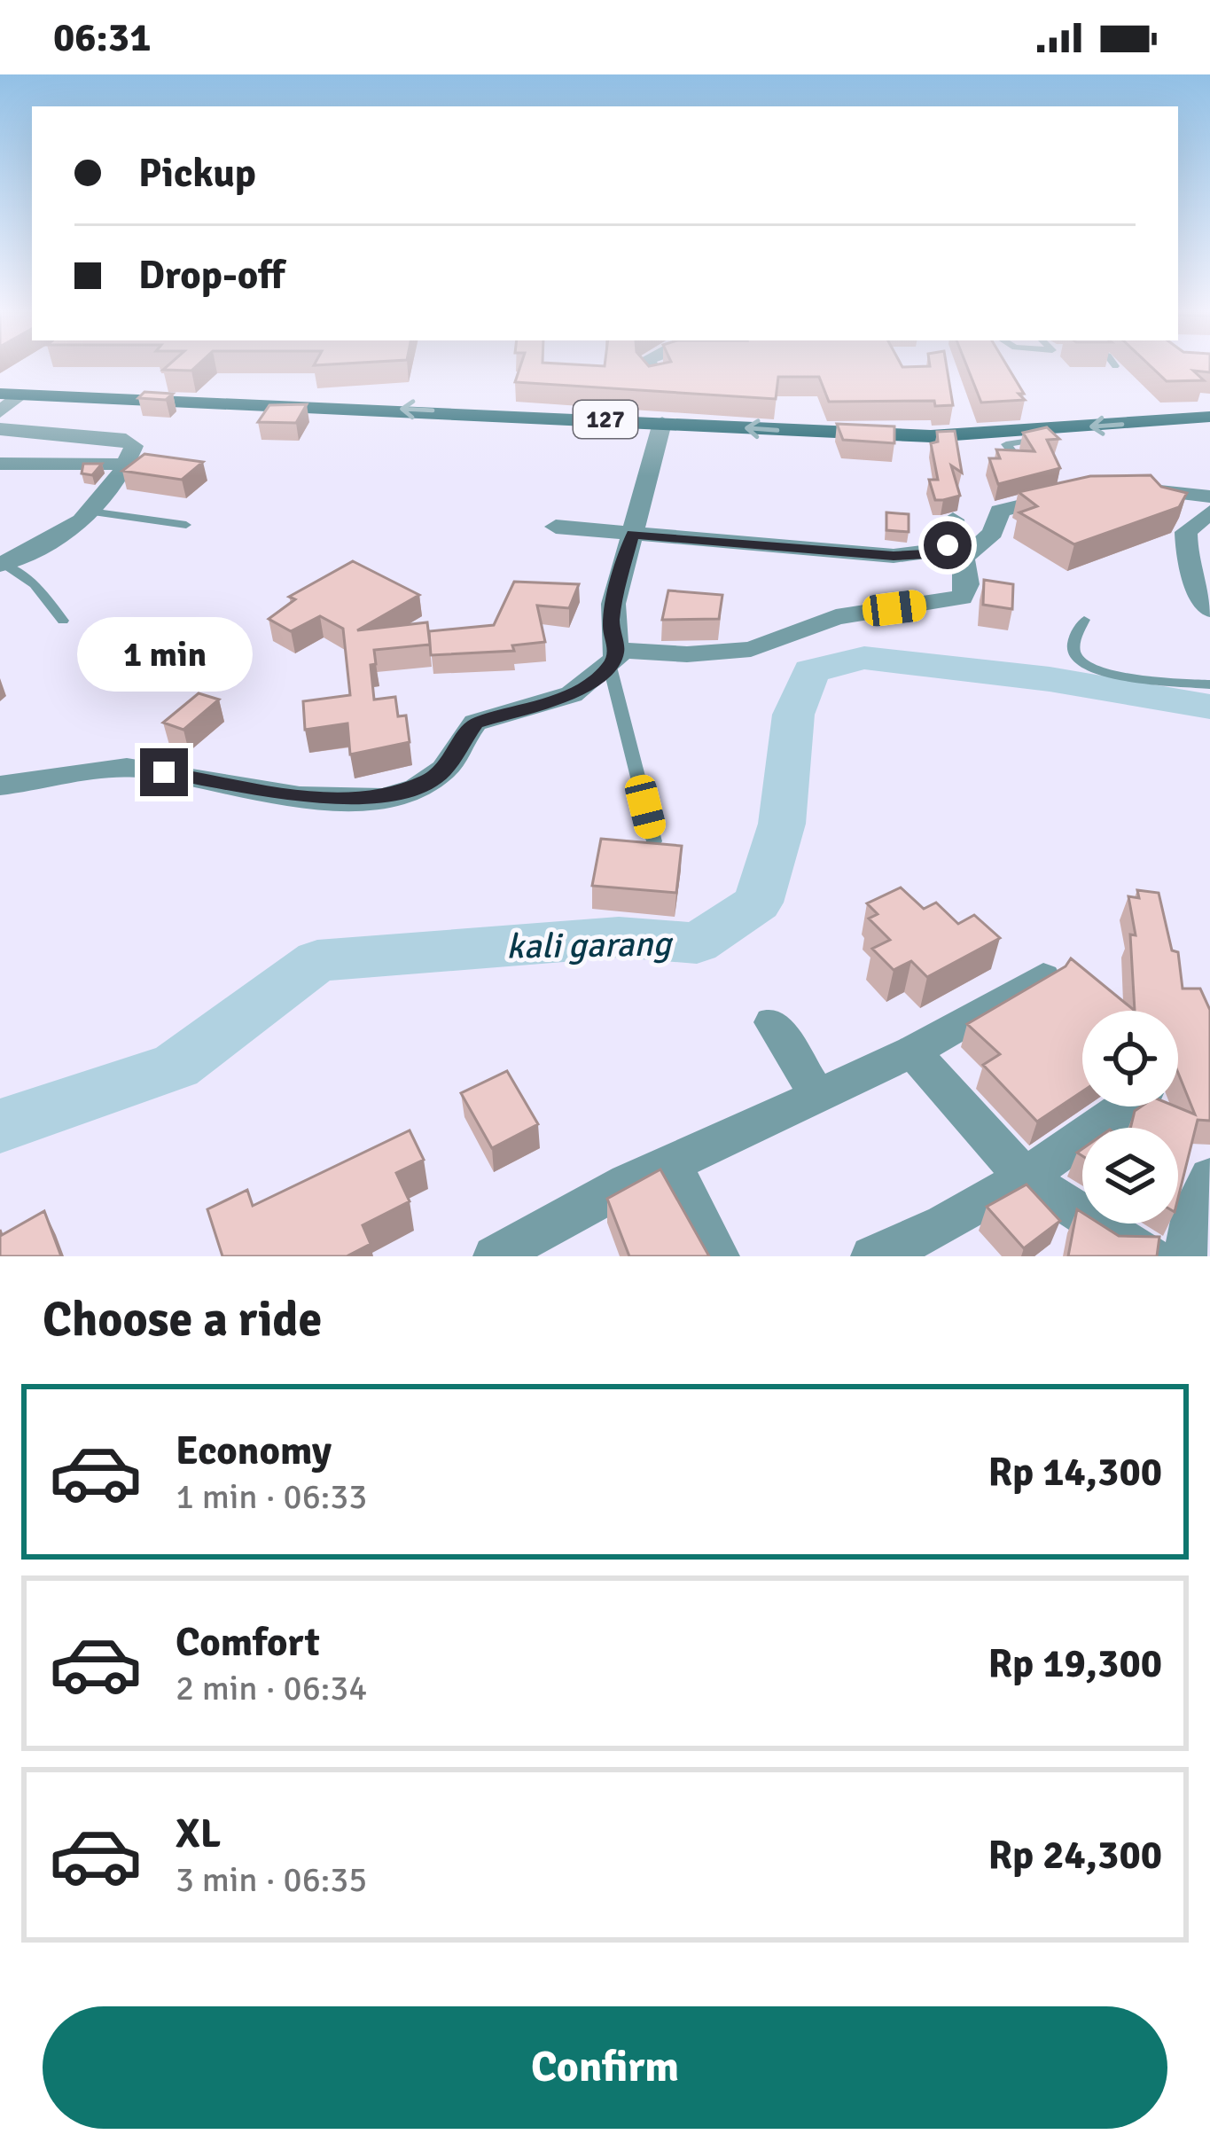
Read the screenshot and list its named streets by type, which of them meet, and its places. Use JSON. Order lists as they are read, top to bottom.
{
  "streets": {
    "main road": ["127"]
  },
  "water": ["kali garang"],
  "page": {
    "status": "06:31",
    "banner": ["Pickup", "Drop-off"],
    "bubble": "1 min",
    "heading": "Choose a ride",
    "list": [
      {
        "name": "Economy",
        "note": "1 min · 06:33",
        "value": "Rp 14,300"
      },
      {
        "name": "Comfort",
        "note": "2 min · 06:34",
        "value": "Rp 19,300"
      },
      {
        "name": "XL",
        "note": "3 min · 06:35",
        "value": "Rp 24,300"
      }
    ],
    "buttons": "Confirm"
  }
}
